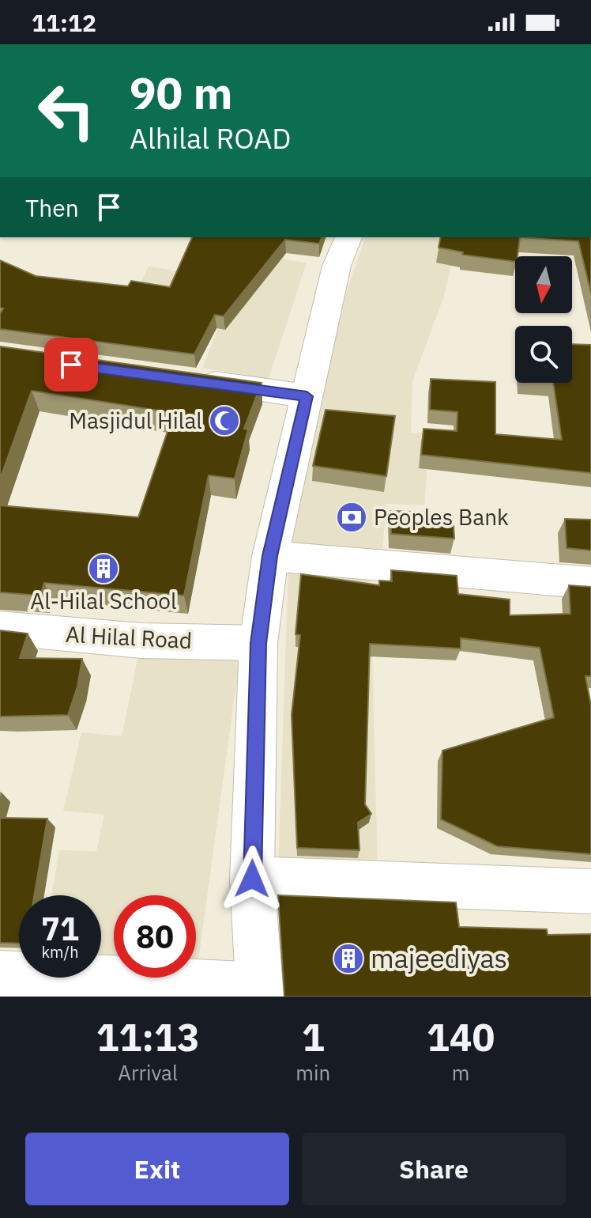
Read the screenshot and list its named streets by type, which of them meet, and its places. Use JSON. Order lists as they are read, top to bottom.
{
  "streets": {
    "main road": ["Al Hilal Road"]
  },
  "places": {
    "mosque": ["Masjidul Hilal"],
    "bank": ["Peoples Bank"],
    "building": ["Al-Hilal School", "majeediyas"]
  },
  "north": "bottom",
  "page": {
    "status": "11:12",
    "turn": ["90 m", "Alhilal ROAD"],
    "then": "Then",
    "speed": "71 km/h",
    "limit": "80",
    "eta": [
      "11:13",
      "Arrival",
      "1",
      "min",
      "140",
      "m"
    ],
    "buttons": ["Exit", "Share"]
  }
}
